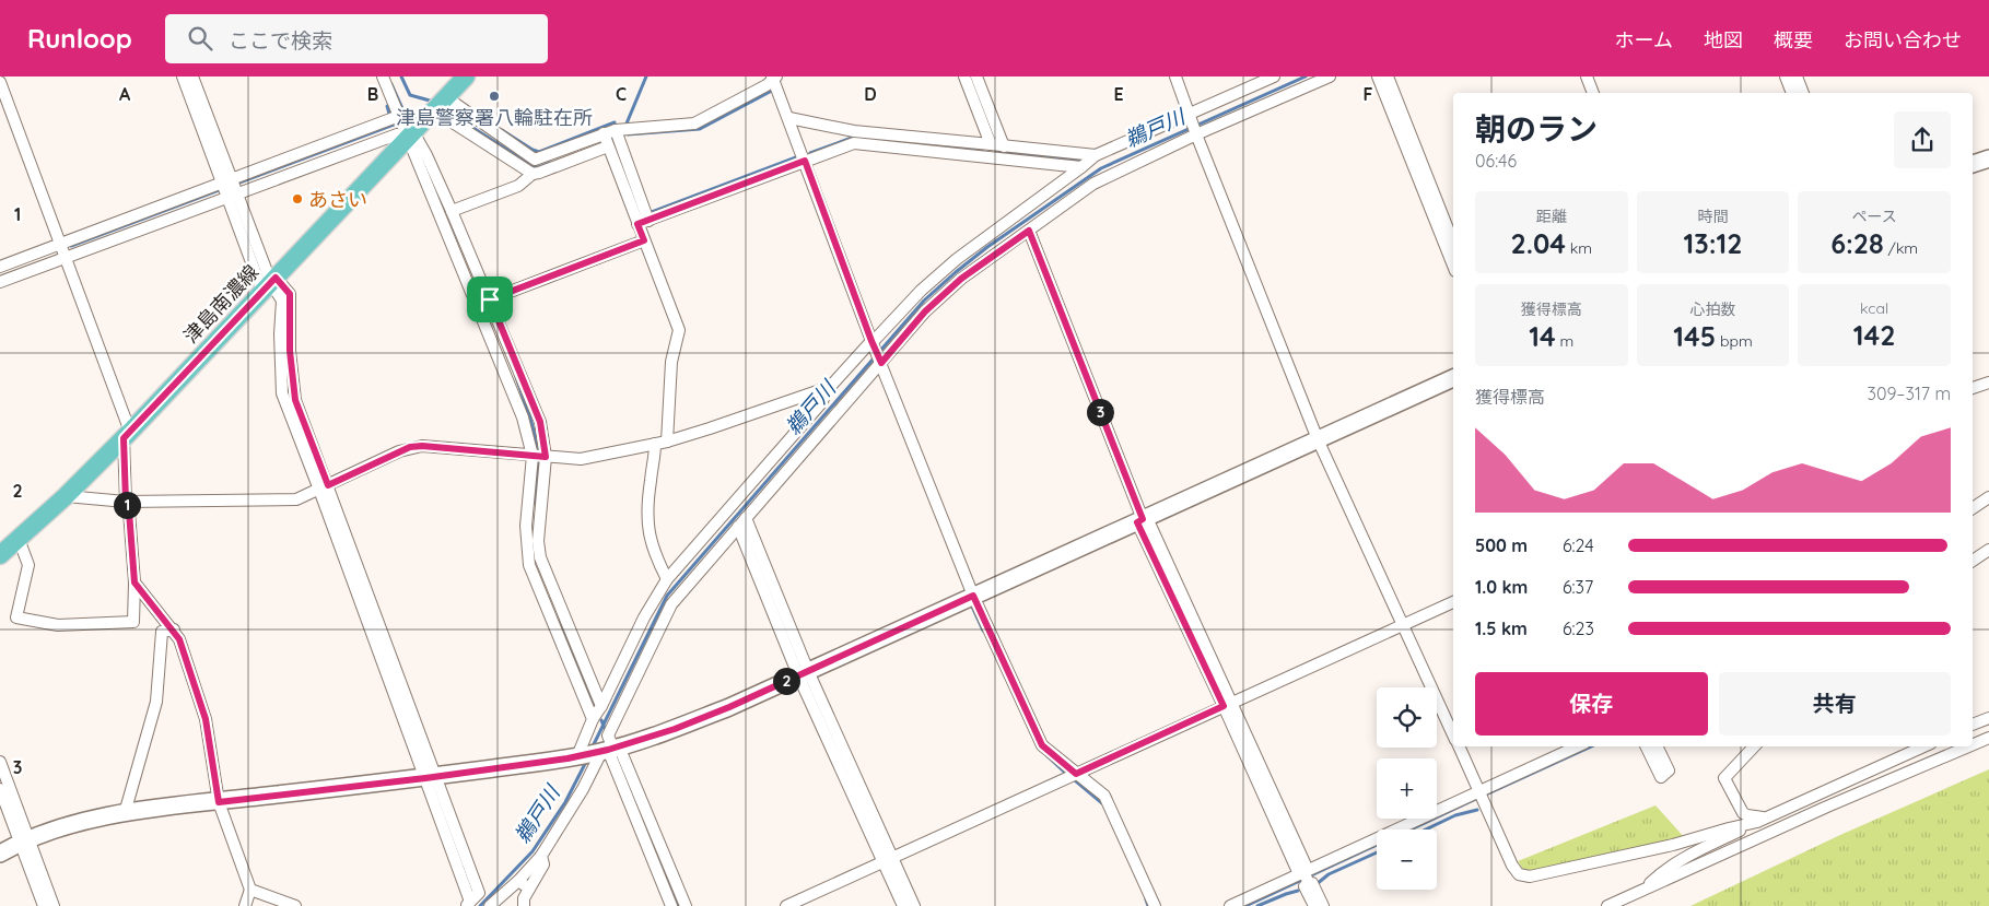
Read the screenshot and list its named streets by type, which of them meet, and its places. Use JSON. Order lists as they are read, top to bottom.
{
  "streets": {
    "main road": ["津島南濃線"]
  },
  "water": ["鵜戸川"],
  "places": ["津島警察署八輪駐在所", "あさい"],
  "page": {
    "header": "Runloop",
    "search": "ここで検索",
    "nav": [
      "ホーム",
      "地図",
      "概要",
      "お問い合わせ"
    ],
    "heading": ["朝のラン", "06:46"],
    "stats": [
      ["距離", "2.04 km"],
      ["時間", "13:12"],
      ["ペース", "6:28 /km"],
      ["獲得標高", "14 m"],
      ["心拍数", "145 bpm"],
      ["kcal", "142"]
    ],
    "chart": ["獲得標高", "309–317 m"],
    "pins": ["3", "1", "2"],
    "list": [
      {
        "name": "500 m",
        "note": "6:24"
      },
      {
        "name": "1.0 km",
        "note": "6:37"
      },
      {
        "name": "1.5 km",
        "note": "6:23"
      }
    ],
    "buttons": ["保存", "共有"],
    "map_buttons": ["+", "−"]
  },
  "grid": {
    "columns": [
      "A",
      "B",
      "C",
      "D",
      "E",
      "F"
    ],
    "rows": ["1", "2", "3"]
  }
}
